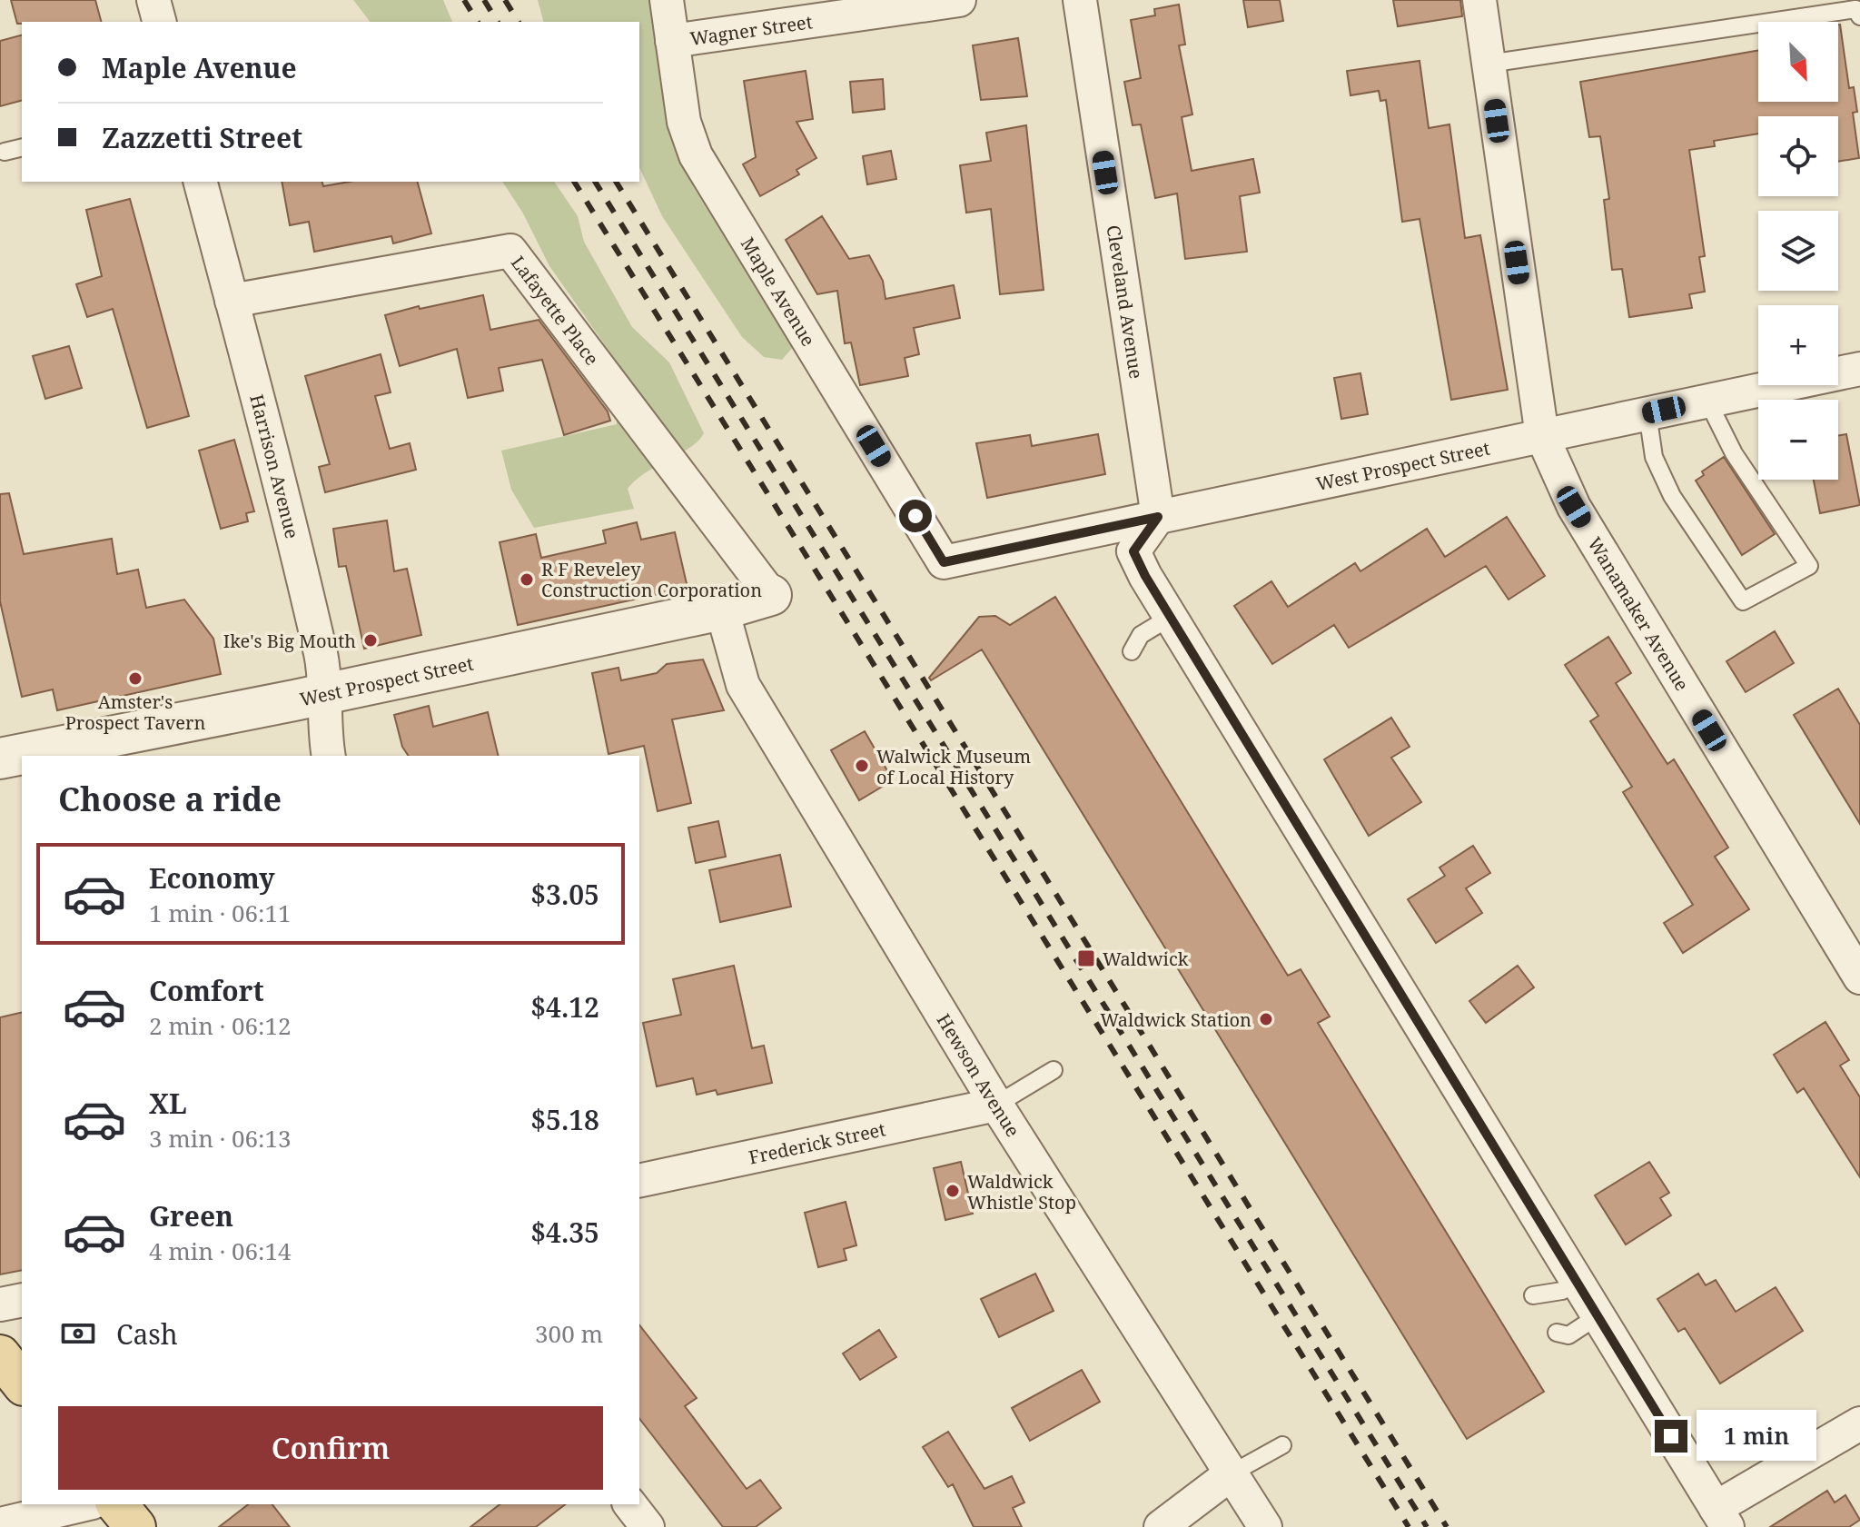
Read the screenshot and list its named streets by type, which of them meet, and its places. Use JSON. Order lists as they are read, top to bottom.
{
  "streets": {
    "street": [
      "Wagner Street",
      "Maple Avenue",
      "Cleveland Avenue",
      "Lafayette Place",
      "West Prospect Street",
      "Harrison Avenue",
      "Wanamaker Avenue",
      "Hewson Avenue",
      "Frederick Street"
    ]
  },
  "crossings": [
    ["Wagner Street", "Maple Avenue"],
    ["Maple Avenue", "West Prospect Street"],
    ["Cleveland Avenue", "West Prospect Street"],
    ["Lafayette Place", "West Prospect Street"],
    ["Lafayette Place", "Harrison Avenue"],
    ["West Prospect Street", "Harrison Avenue"],
    ["West Prospect Street", "Wanamaker Avenue"],
    ["West Prospect Street", "Hewson Avenue"],
    ["Hewson Avenue", "Frederick Street"]
  ],
  "places": {
    "other": [
      "R F Reveley Construction Corporation",
      "Ike's Big Mouth",
      "Amster's Prospect Tavern",
      "Walwick Museum of Local History",
      "Waldwick Station",
      "Waldwick Whistle Stop"
    ],
    "transit": ["Waldwick"]
  },
  "north": "bottom right",
  "page": {
    "map_buttons": ["+", "−"],
    "banner": ["Maple Avenue", "Zazzetti Street"],
    "heading": "Choose a ride",
    "list": [
      {
        "name": "Economy",
        "note": "1 min · 06:11",
        "value": "$3.05"
      },
      {
        "name": "Comfort",
        "note": "2 min · 06:12",
        "value": "$4.12"
      },
      {
        "name": "XL",
        "note": "3 min · 06:13",
        "value": "$5.18"
      },
      {
        "name": "Green",
        "note": "4 min · 06:14",
        "value": "$4.35"
      }
    ],
    "pay": ["Cash", "300 m"],
    "buttons": "Confirm",
    "bubble": "1 min"
  }
}
